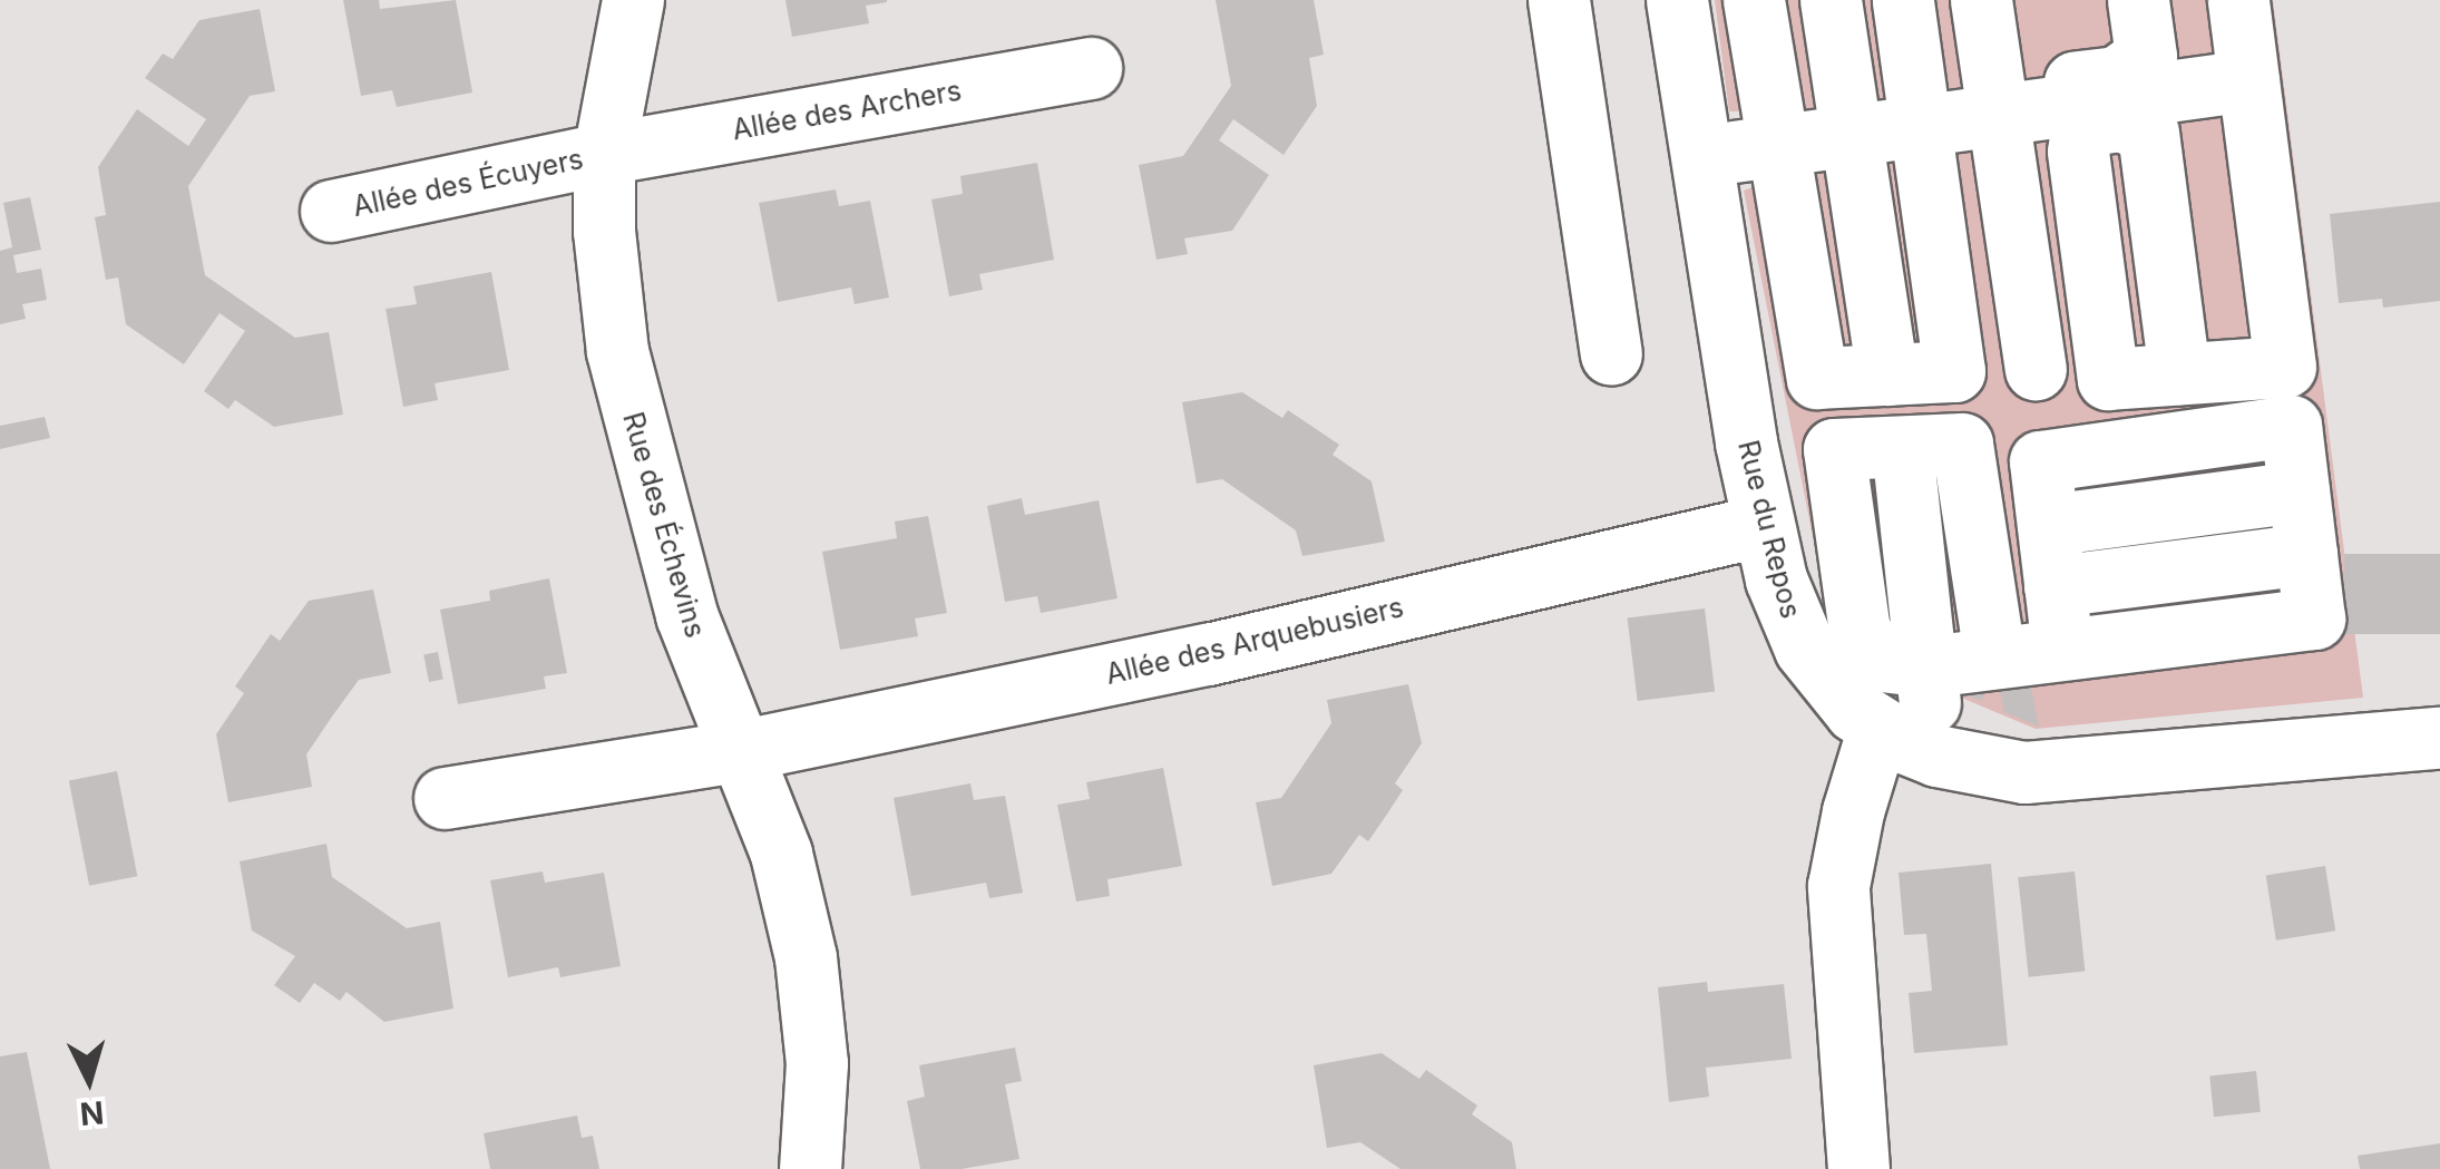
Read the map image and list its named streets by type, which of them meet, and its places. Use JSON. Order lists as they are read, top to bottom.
{
  "streets": {
    "street": [
      "Allée des Archers",
      "Allée des Écuyers",
      "Rue des Échevins",
      "Rue du Repos",
      "Allée des Arquebusiers"
    ]
  },
  "crossings": [
    ["Allée des Archers", "Allée des Écuyers"],
    ["Allée des Archers", "Rue des Échevins"],
    ["Allée des Écuyers", "Rue des Échevins"],
    ["Rue des Échevins", "Allée des Arquebusiers"],
    ["Rue du Repos", "Allée des Arquebusiers"]
  ],
  "north": "bottom"
}
